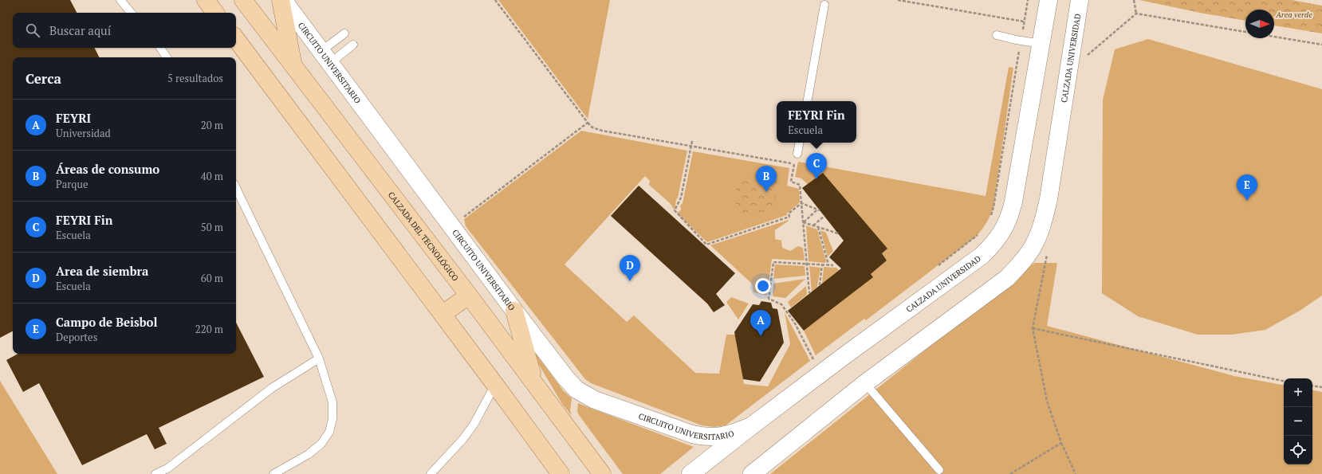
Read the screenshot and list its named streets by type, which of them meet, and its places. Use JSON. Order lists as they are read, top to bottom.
{
  "streets": {
    "main road": ["CALZADA UNIVERSIDAD", "CIRCUITO UNIVERSITARIO", "CALZADA DEL TECNOLÓGICO"]
  },
  "crossings": [
    ["CALZADA UNIVERSIDAD", "CIRCUITO UNIVERSITARIO"]
  ],
  "parks": ["Area verde"],
  "north": "right",
  "page": {
    "search": "Buscar aquí",
    "heading": ["Cerca", "5 resultados"],
    "list": [
      {
        "mark": "A",
        "name": "FEYRI",
        "note": "Universidad",
        "value": "20 m"
      },
      {
        "mark": "B",
        "name": "Áreas de consumo",
        "note": "Parque",
        "value": "40 m"
      },
      {
        "mark": "C",
        "name": "FEYRI Fin",
        "note": "Escuela",
        "value": "50 m"
      },
      {
        "mark": "D",
        "name": "Area de siembra",
        "note": "Escuela",
        "value": "60 m"
      },
      {
        "mark": "E",
        "name": "Campo de Beisbol",
        "note": "Deportes",
        "value": "220 m"
      }
    ],
    "popup": ["FEYRI Fin", "Escuela"],
    "pins": [
      "C",
      "B",
      "E",
      "D",
      "A"
    ],
    "map_buttons": ["+", "−"]
  }
}
